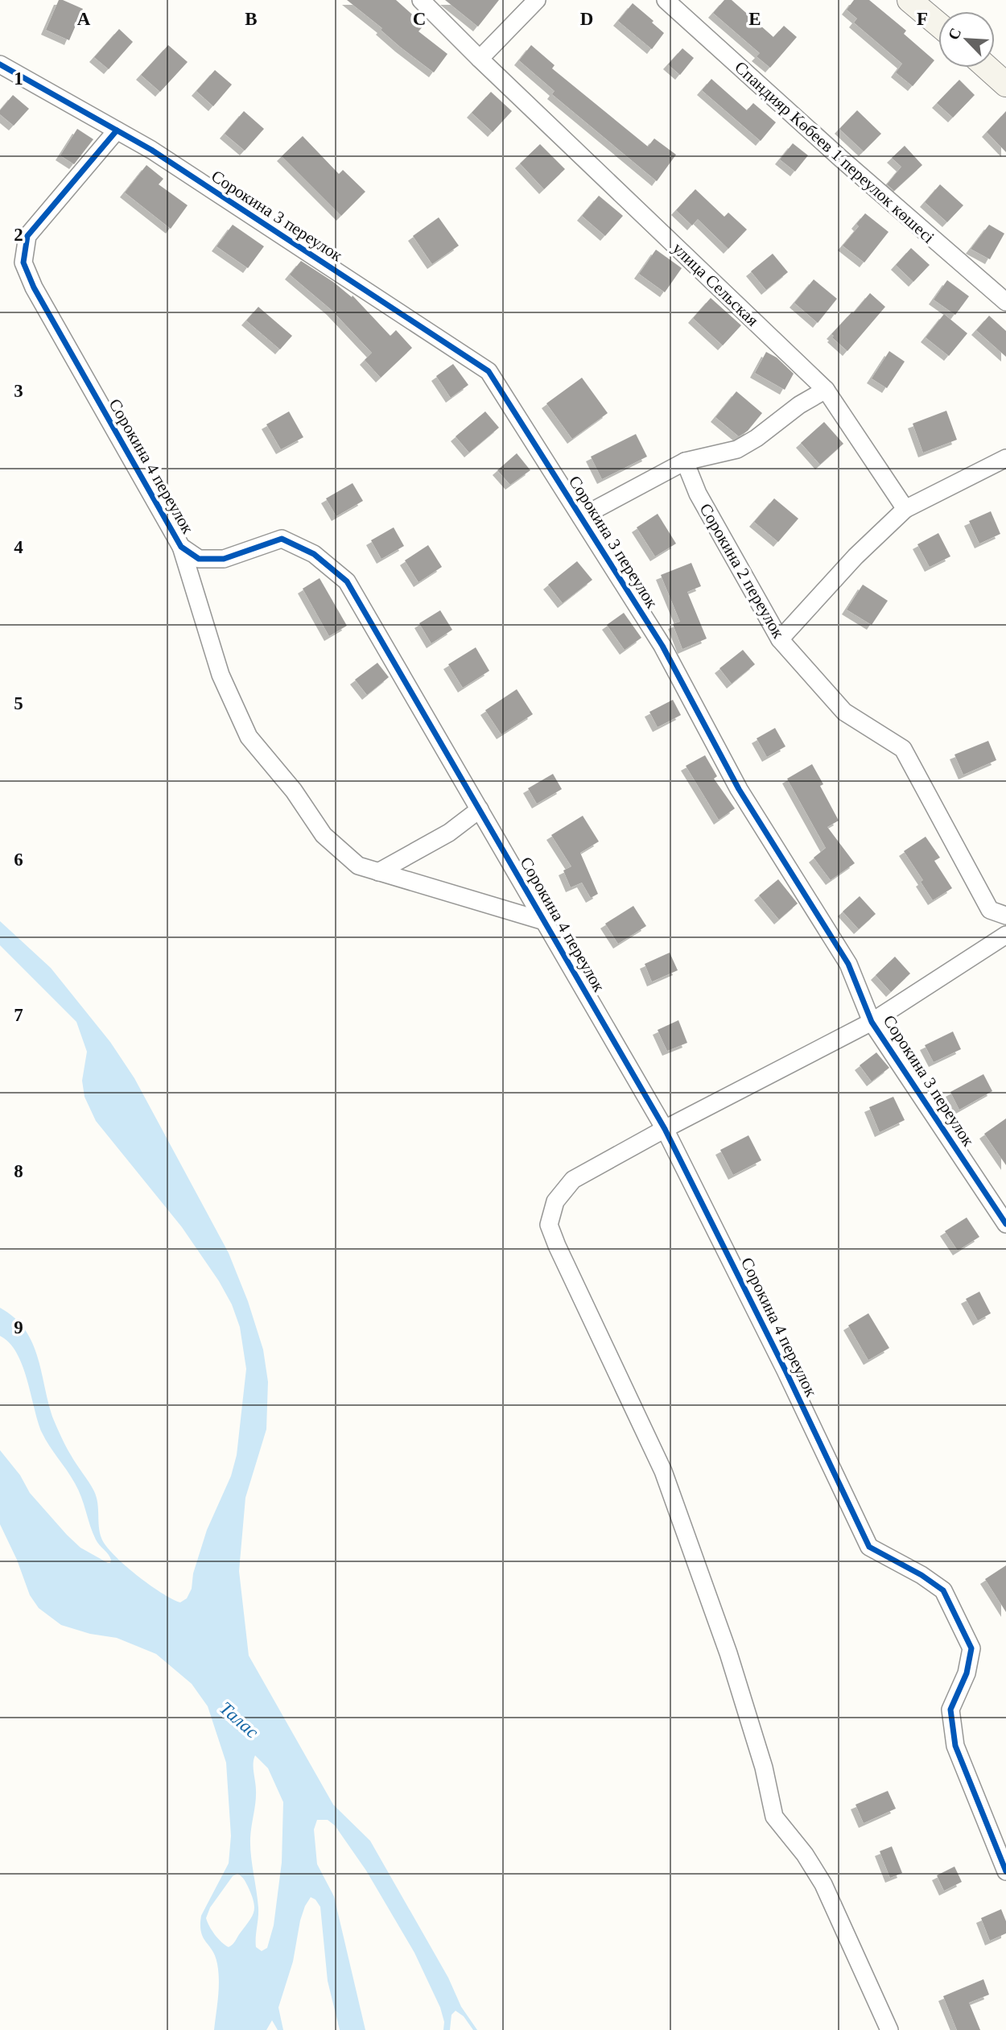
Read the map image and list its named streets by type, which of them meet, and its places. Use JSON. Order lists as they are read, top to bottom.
{
  "streets": {
    "street": [
      "Спандияр Көбеев 1 переулок көшесі",
      "Сорокина 3 переулок",
      "улица Сельская",
      "Сорокина 4 переулок",
      "Сорокина 2 переулок"
    ]
  },
  "crossings": [
    ["Сорокина 3 переулок", "Сорокина 4 переулок"]
  ],
  "water": ["Талас"],
  "north": "top left",
  "grid": {
    "columns": [
      "A",
      "B",
      "C",
      "D",
      "E",
      "F"
    ],
    "rows": [
      "1",
      "2",
      "3",
      "4",
      "5",
      "6",
      "7",
      "8",
      "9"
    ]
  }
}
